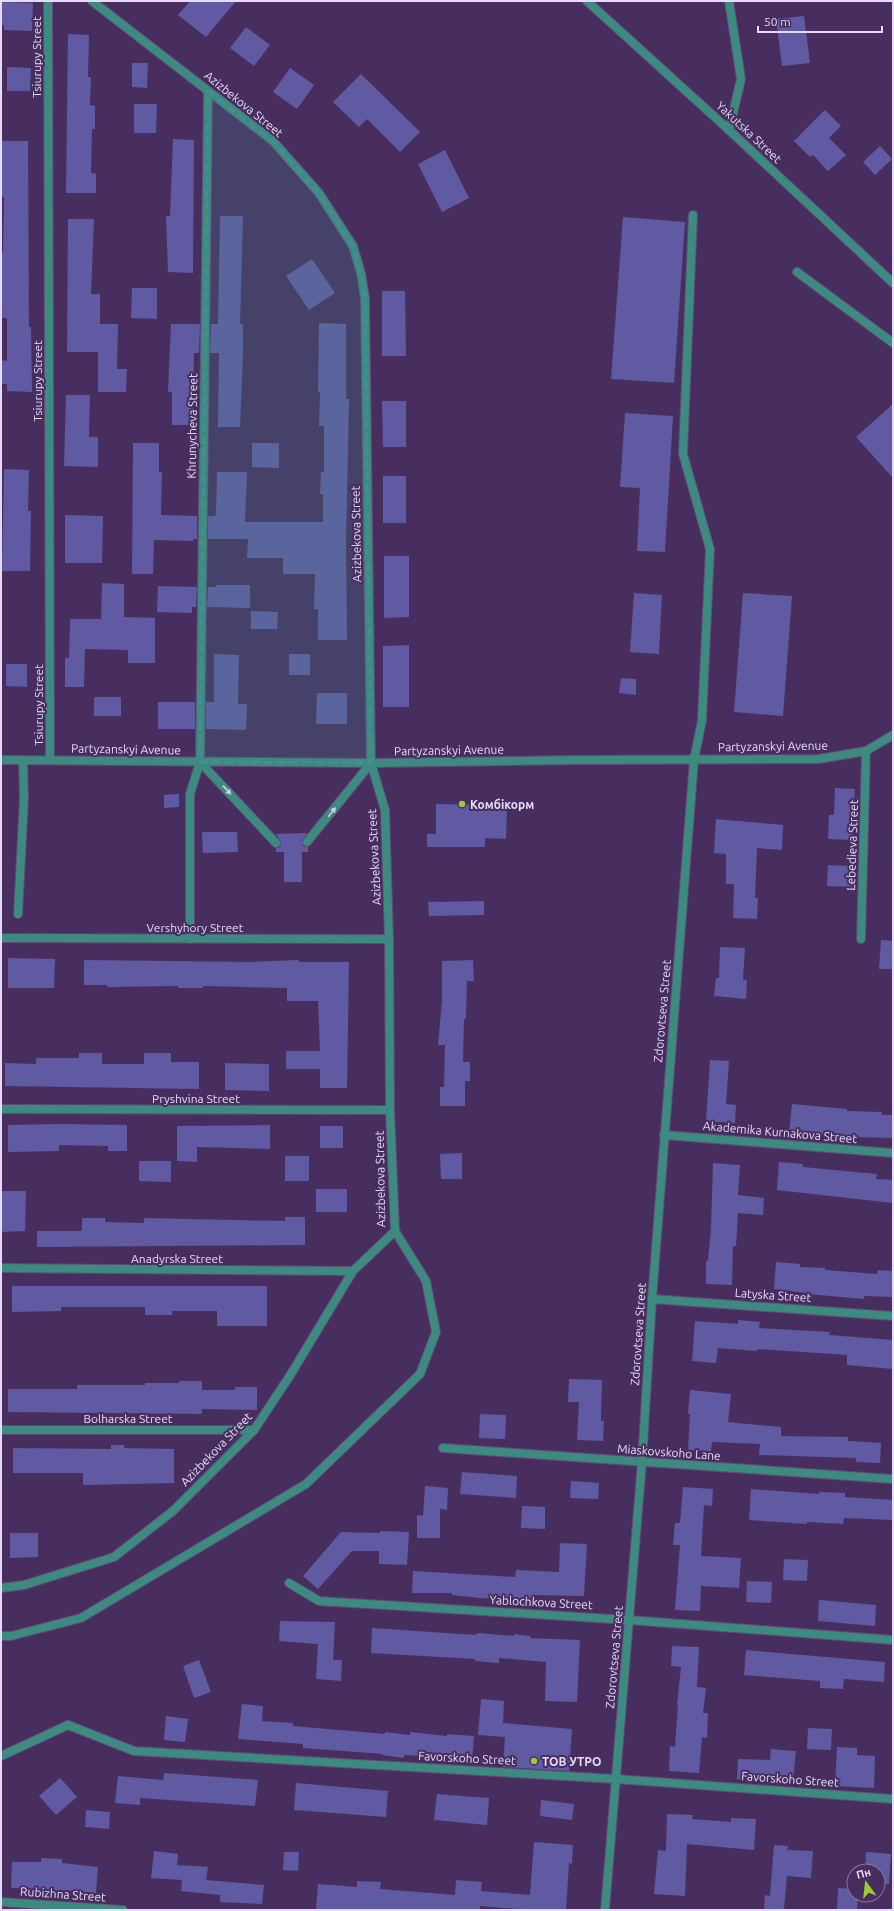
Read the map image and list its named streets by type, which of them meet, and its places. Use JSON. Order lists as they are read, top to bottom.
{
  "streets": {
    "street": [
      "Tsiurupy Street",
      "Azizbekova Street",
      "Yakutska Street",
      "Khrunycheva Street",
      "Partyzanskyi Avenue",
      "Lebedieva Street",
      "Vershyhory Street",
      "Zdorovtseva Street",
      "Pryshvina Street",
      "Akademika Kurnakova Street",
      "Anadyrska Street",
      "Latyska Street",
      "Bolharska Street",
      "Miaskovskoho Lane",
      "Yablochkova Street",
      "Favorskoho Street",
      "Rubizhna Street"
    ]
  },
  "crossings": [
    ["Tsiurupy Street", "Partyzanskyi Avenue"],
    ["Azizbekova Street", "Khrunycheva Street"],
    ["Azizbekova Street", "Partyzanskyi Avenue"],
    ["Azizbekova Street", "Vershyhory Street"],
    ["Azizbekova Street", "Pryshvina Street"],
    ["Azizbekova Street", "Anadyrska Street"],
    ["Azizbekova Street", "Bolharska Street"],
    ["Khrunycheva Street", "Partyzanskyi Avenue"],
    ["Khrunycheva Street", "Vershyhory Street"],
    ["Partyzanskyi Avenue", "Lebedieva Street"],
    ["Partyzanskyi Avenue", "Zdorovtseva Street"],
    ["Zdorovtseva Street", "Akademika Kurnakova Street"],
    ["Zdorovtseva Street", "Latyska Street"],
    ["Zdorovtseva Street", "Miaskovskoho Lane"],
    ["Zdorovtseva Street", "Yablochkova Street"],
    ["Zdorovtseva Street", "Favorskoho Street"]
  ],
  "places": ["Комбікорм", "ТОВ УТРО"],
  "scale_bar": "50 m",
  "north": "top"
}
